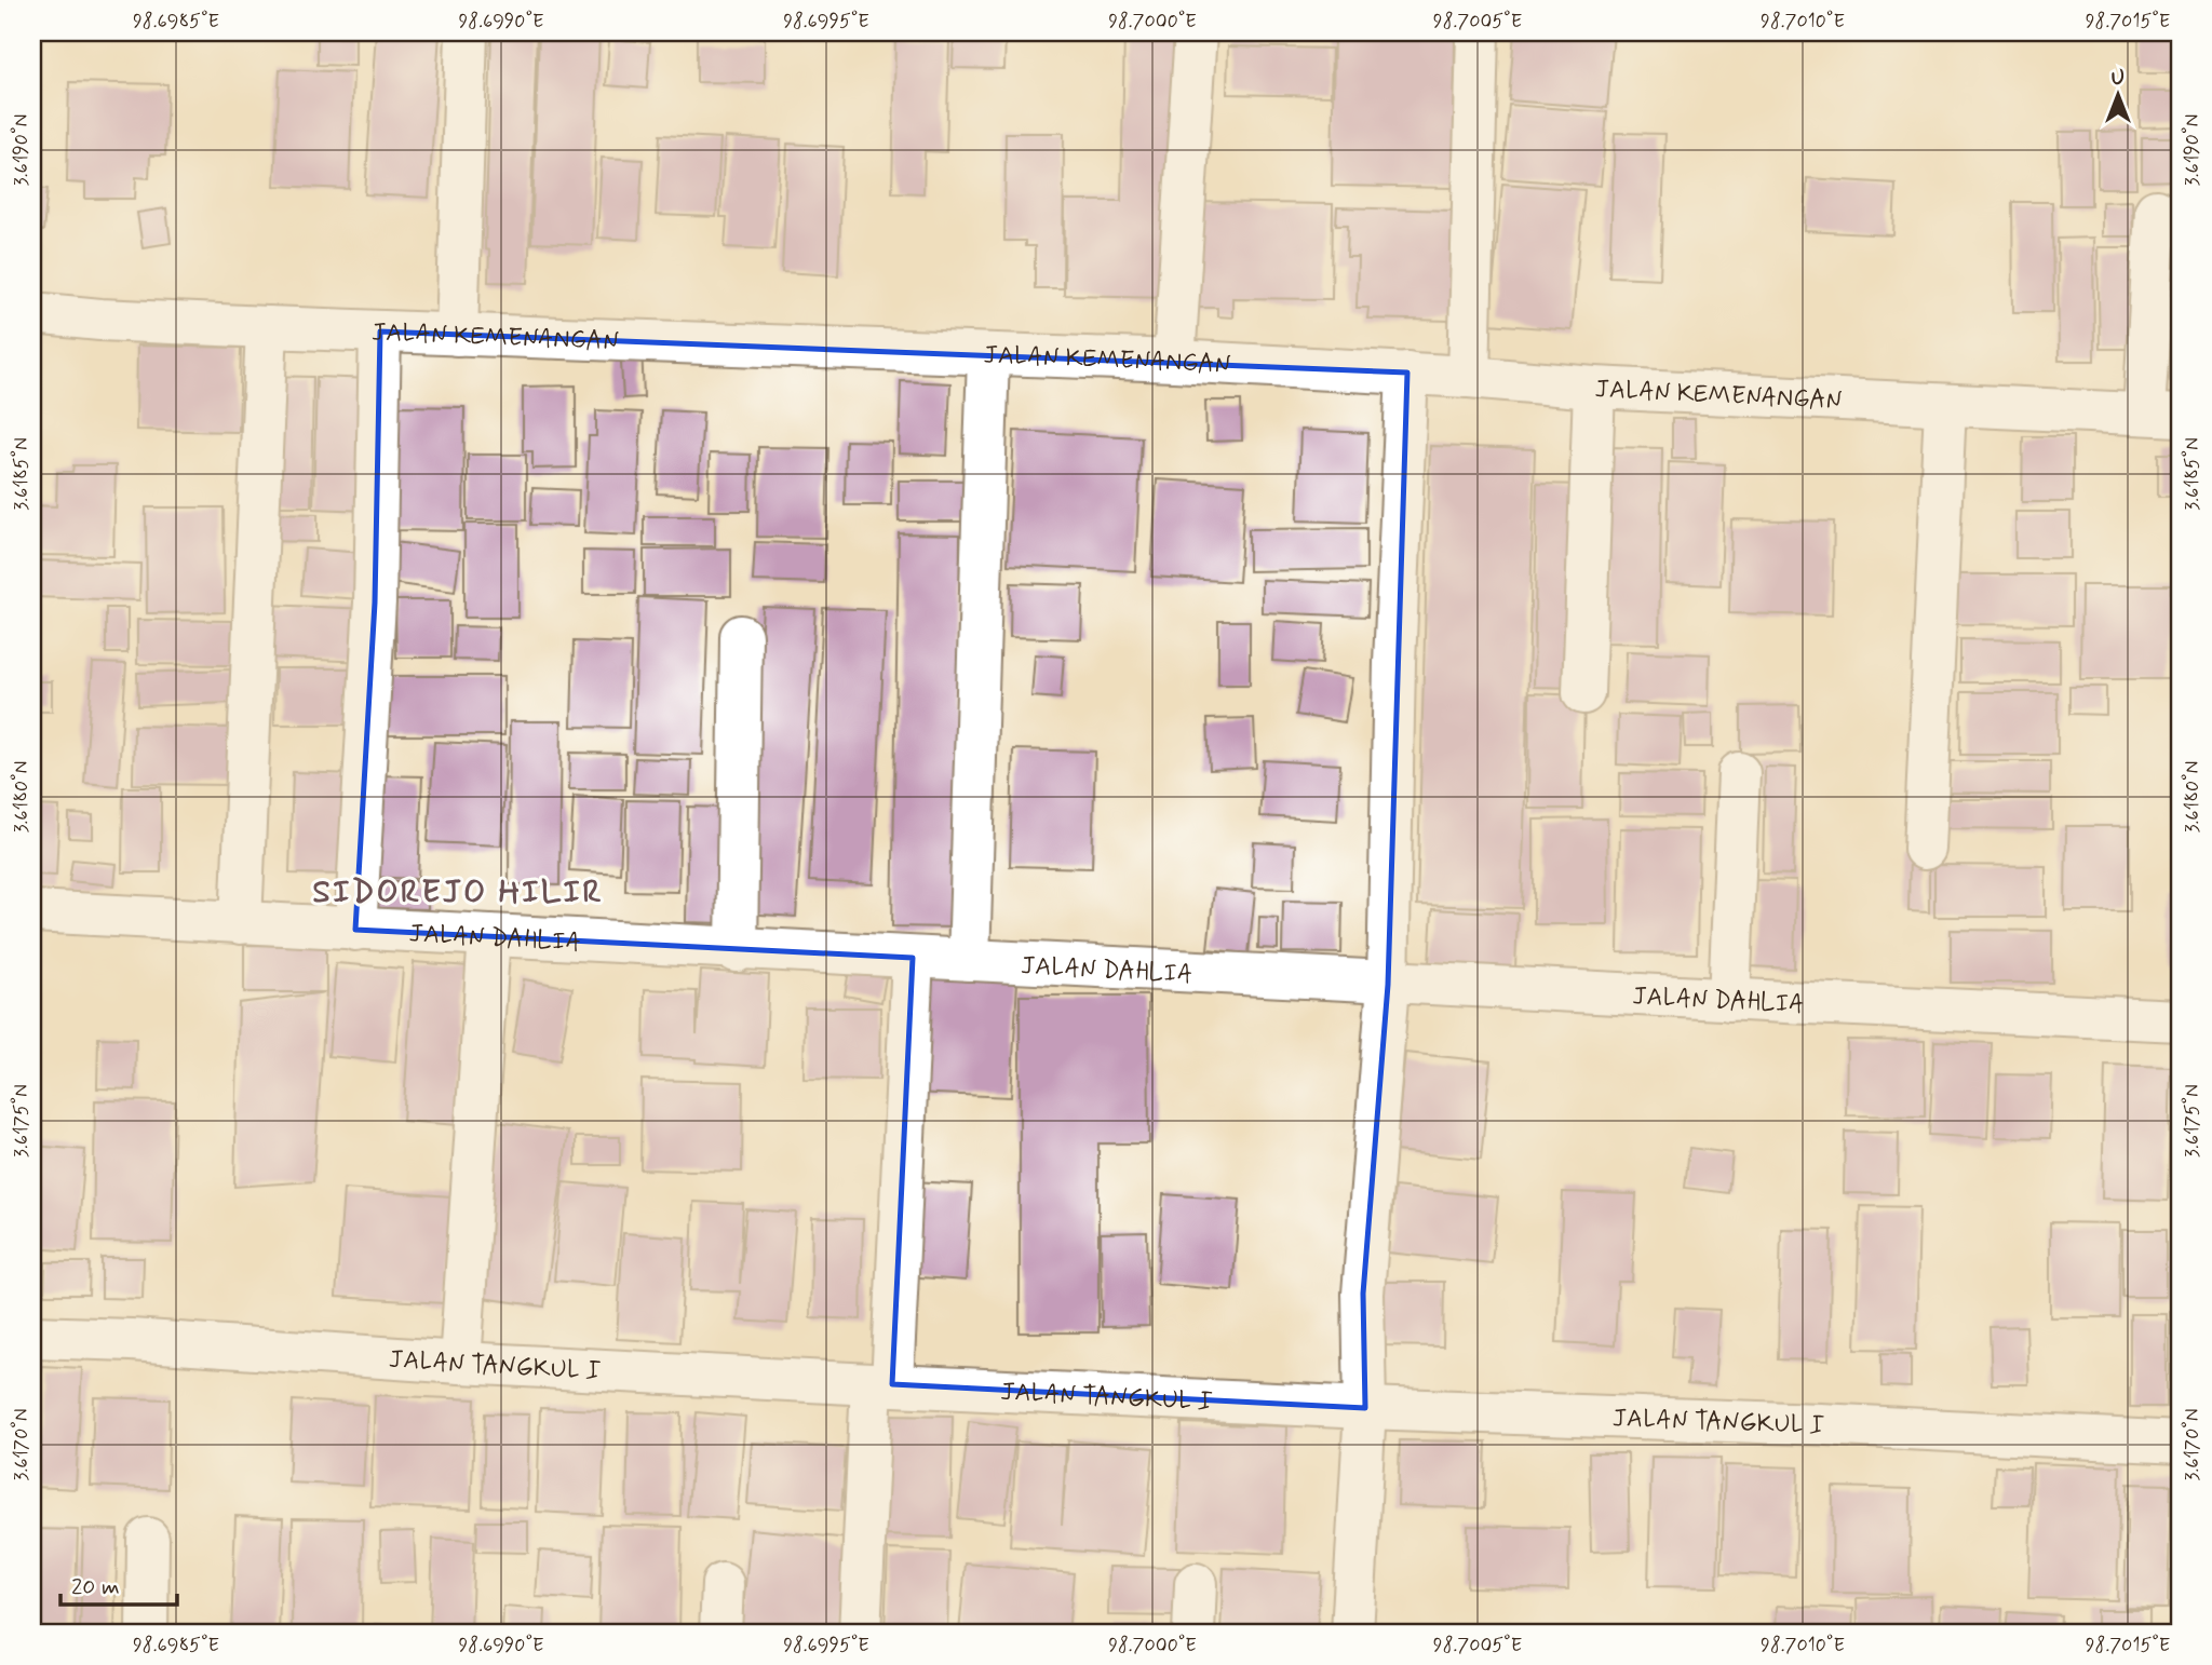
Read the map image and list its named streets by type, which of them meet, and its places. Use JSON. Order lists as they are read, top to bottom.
{
  "streets": {
    "street": ["JALAN KEMENANGAN", "JALAN DAHLIA", "JALAN TANGKUL I"]
  },
  "districts": ["SIDOREJO HILIR"],
  "scale_bar": "20 m",
  "north": "top",
  "coordinates": [
    "98.6985°E",
    "98.6990°E",
    "98.6995°E",
    "98.7000°E",
    "98.7005°E",
    "98.7010°E",
    "98.7015°E",
    "3.6190°N",
    "3.6185°N",
    "3.6180°N",
    "3.6175°N",
    "3.6170°N"
  ]
}
